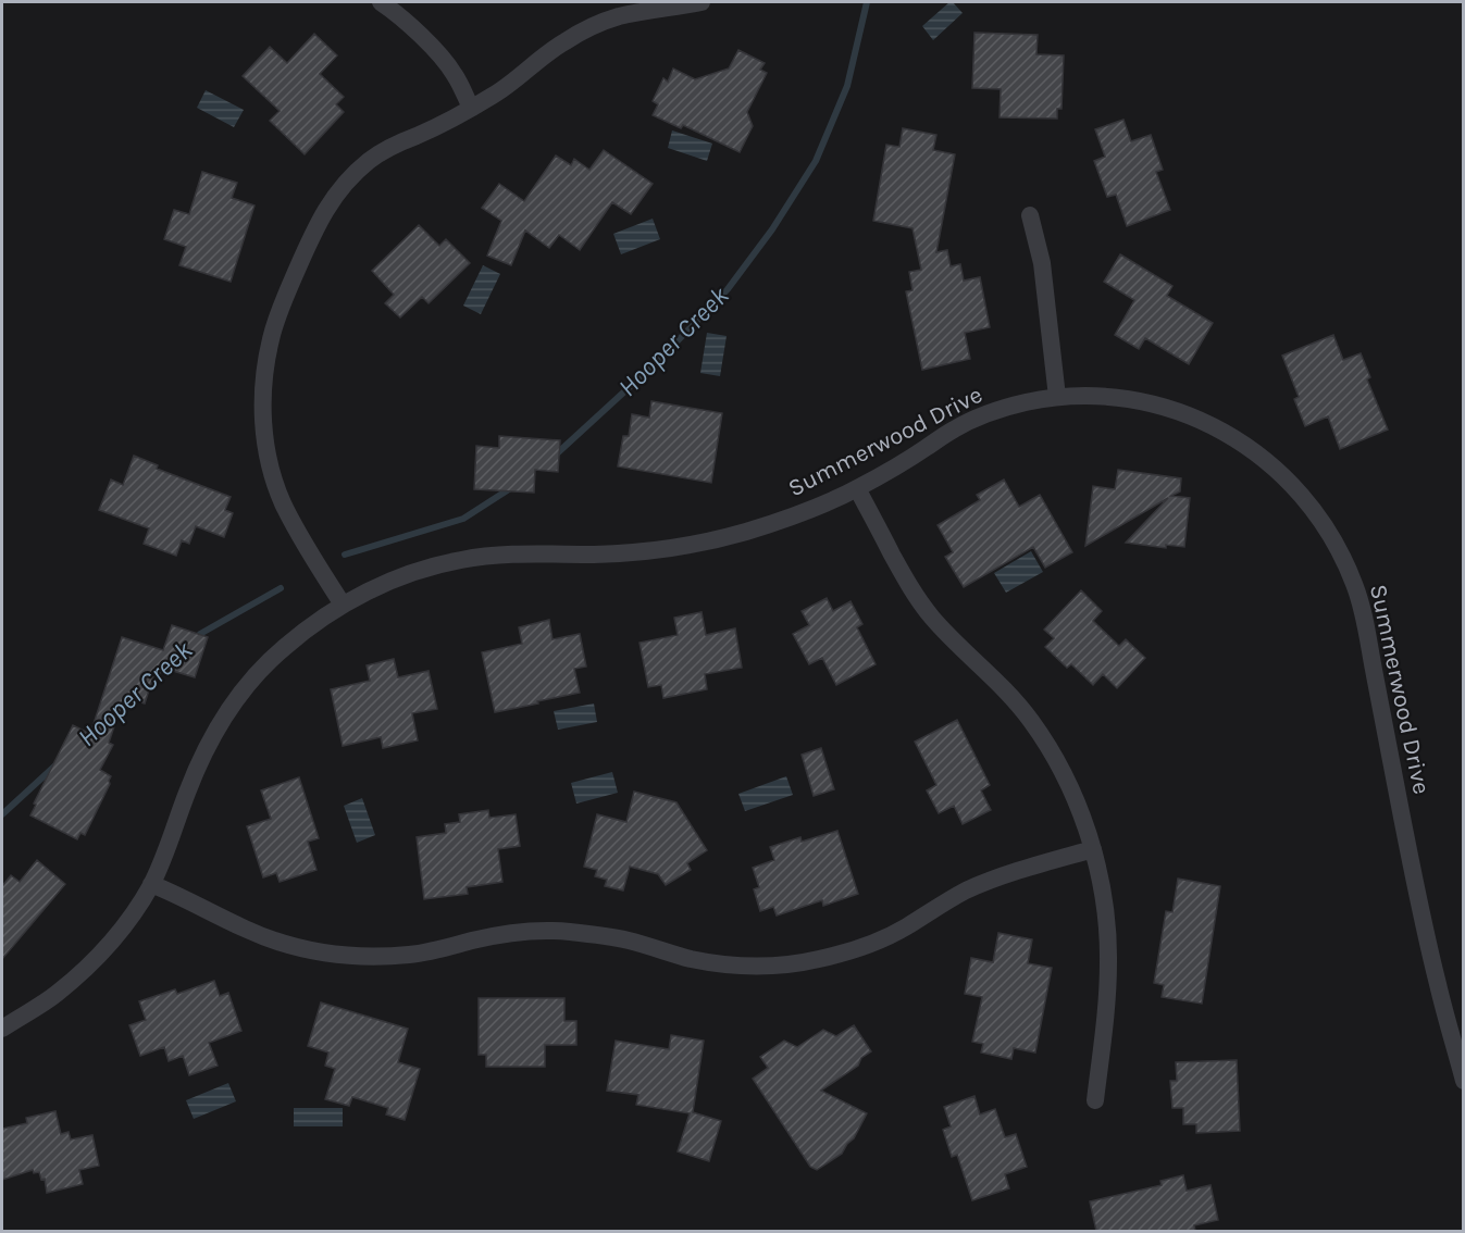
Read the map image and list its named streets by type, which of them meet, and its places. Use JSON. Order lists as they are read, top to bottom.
{
  "streets": {
    "street": ["Summerwood Drive"]
  },
  "water": ["Hooper Creek"]
}
